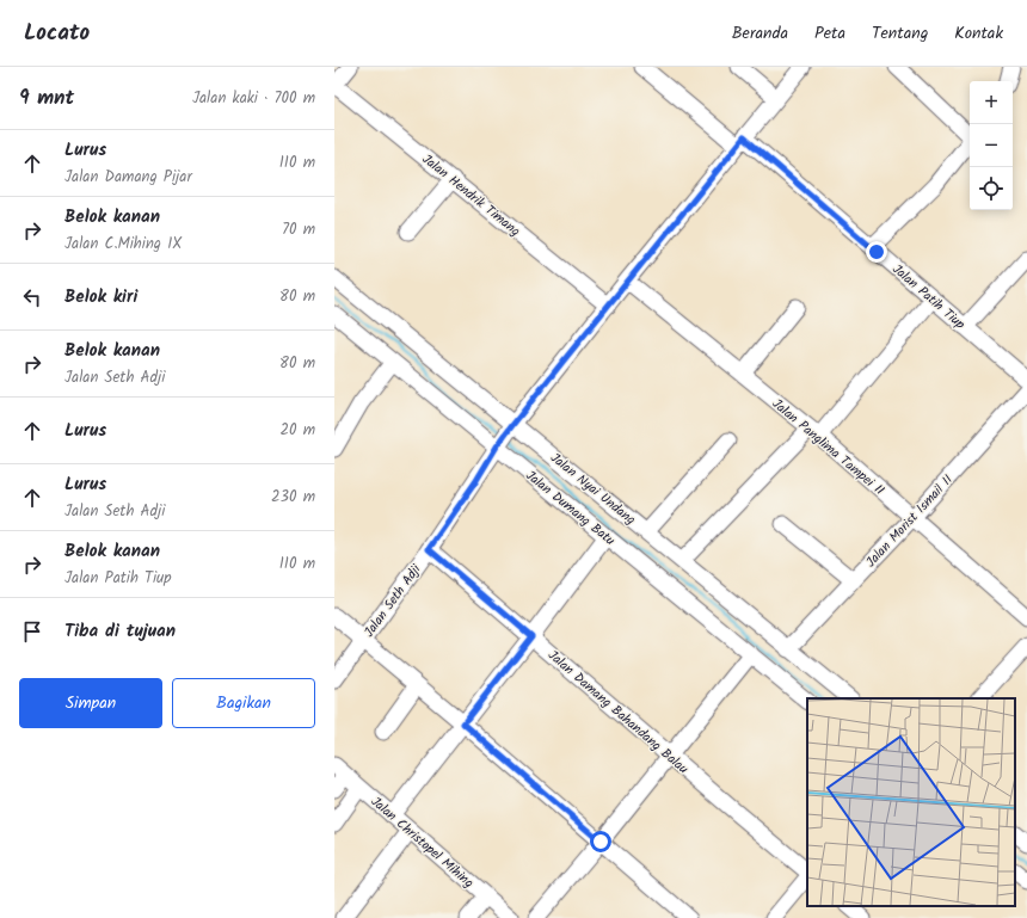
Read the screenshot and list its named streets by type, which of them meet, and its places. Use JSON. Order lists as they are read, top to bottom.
{
  "streets": {
    "street": [
      "Jalan Hendrik Timang",
      "Jalan Patih Tiup",
      "Jalan Panglima Tampei II",
      "Jalan Nyai Undang",
      "Jalan Dumang Batu",
      "Jalan Morist Ismail II",
      "Jalan Seth Adji",
      "Jalan Damang Bahandang Balau",
      "Jalan Christopel Mihing"
    ]
  },
  "crossings": [
    ["Jalan Panglima Tampei II", "Jalan Morist Ismail II"],
    ["Jalan Nyai Undang", "Jalan Morist Ismail II"],
    ["Jalan Nyai Undang", "Jalan Seth Adji"],
    ["Jalan Dumang Batu", "Jalan Seth Adji"],
    ["Jalan Seth Adji", "Jalan Damang Bahandang Balau"]
  ],
  "page": {
    "header": "Locato",
    "nav": [
      "Beranda",
      "Peta",
      "Tentang",
      "Kontak"
    ],
    "heading": ["9 mnt", "Jalan kaki · 700 m"],
    "map_buttons": ["+", "−"],
    "list": [
      ["Lurus", "Jalan Damang Pijar", "110 m"],
      ["Belok kanan", "Jalan C.Mihing IX", "70 m"],
      ["Belok kiri", "80 m"],
      ["Belok kanan", "Jalan Seth Adji", "80 m"],
      ["Lurus", "20 m"],
      ["Lurus", "Jalan Seth Adji", "230 m"],
      ["Belok kanan", "Jalan Patih Tiup", "110 m"],
      "Tiba di tujuan"
    ],
    "buttons": ["Simpan", "Bagikan"]
  }
}
